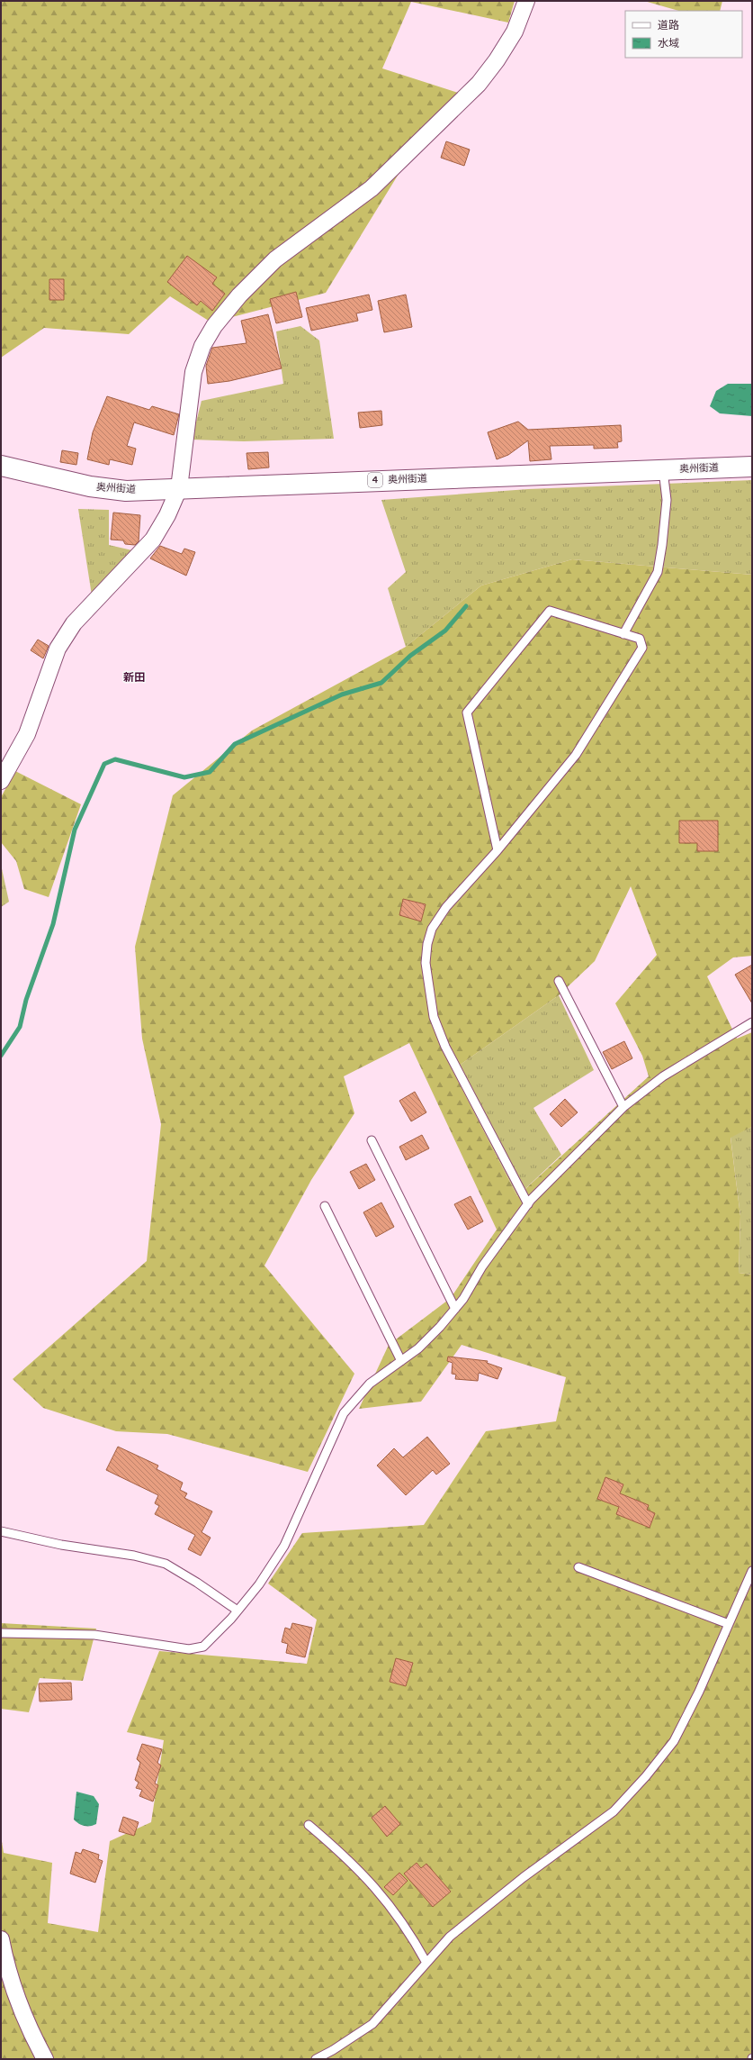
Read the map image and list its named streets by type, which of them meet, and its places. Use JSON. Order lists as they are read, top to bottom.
{
  "streets": {
    "highway": ["奥州街道", "4"]
  },
  "districts": ["新田"],
  "legend": ["道路", "水域"]
}
